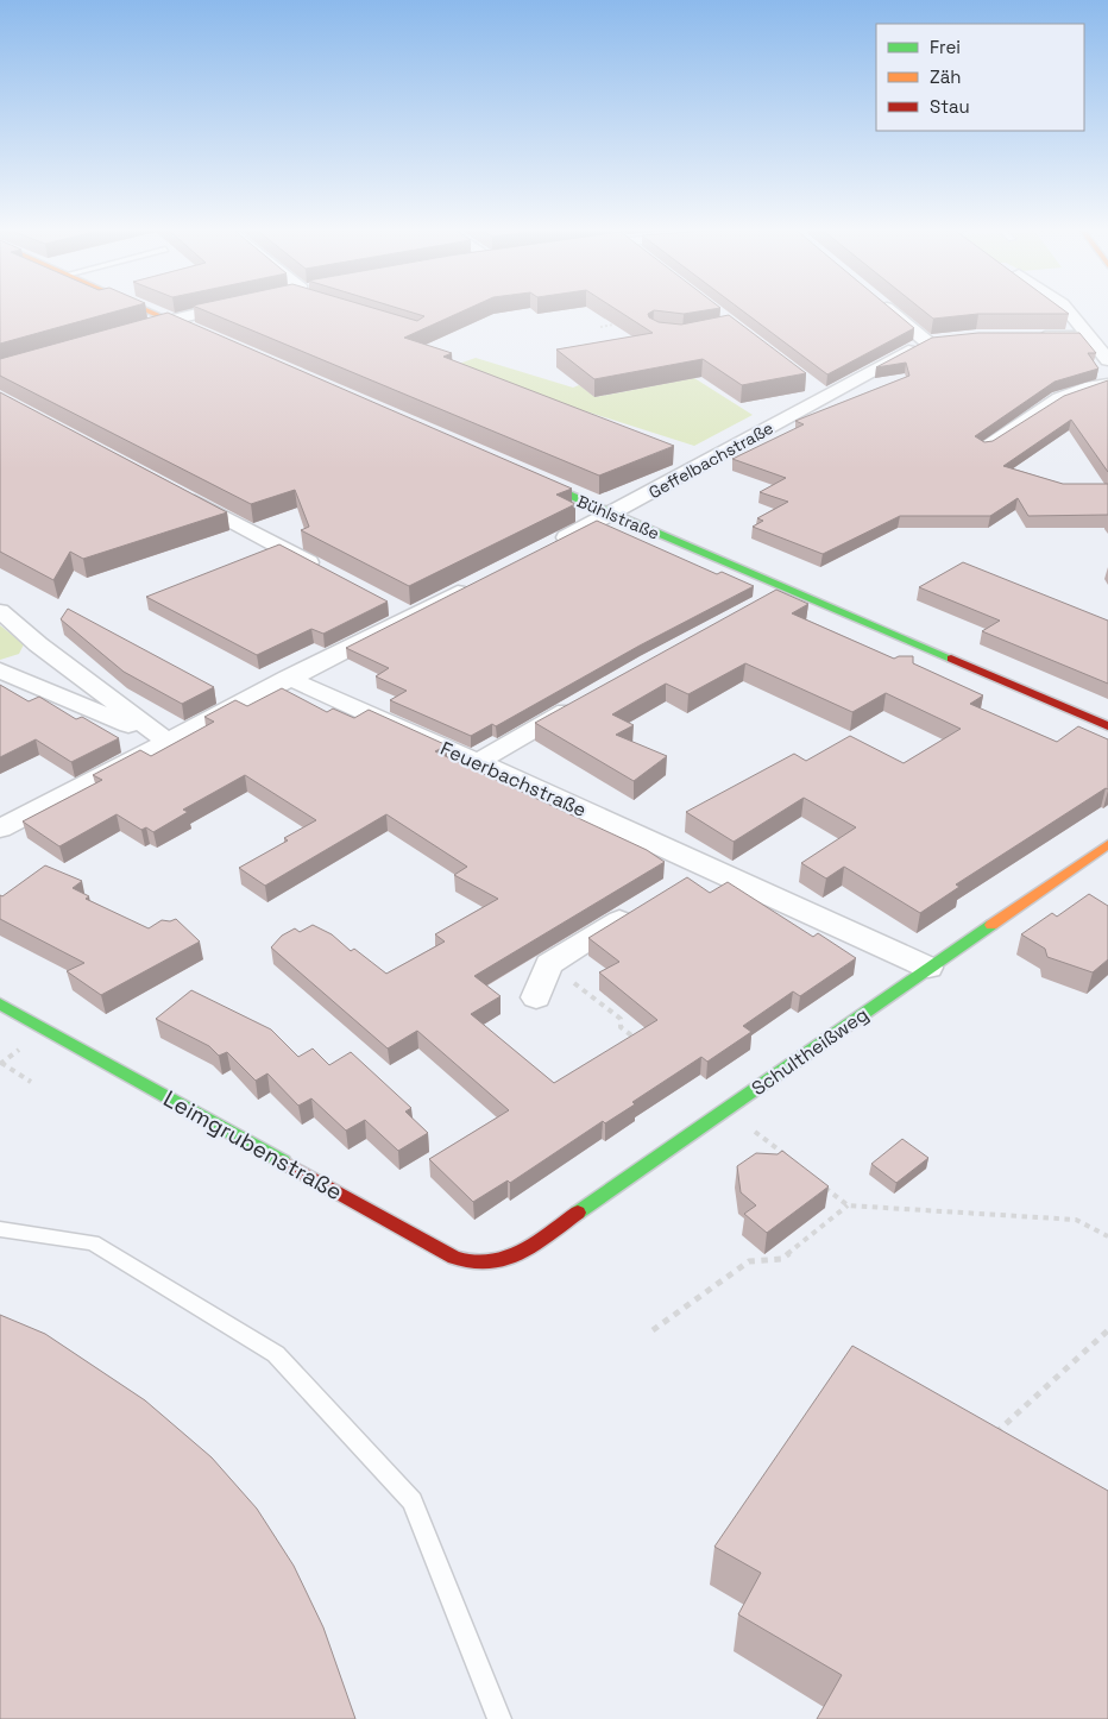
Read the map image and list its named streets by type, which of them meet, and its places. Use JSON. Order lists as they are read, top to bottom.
{
  "streets": {
    "street": [
      "Geffelbachstraße",
      "Bühlstraße",
      "Feuerbachstraße",
      "Schultheißweg",
      "Leimgrubenstraße"
    ]
  },
  "crossings": [
    ["Geffelbachstraße", "Bühlstraße"],
    ["Feuerbachstraße", "Schultheißweg"],
    ["Schultheißweg", "Leimgrubenstraße"]
  ],
  "legend": ["Frei", "Zäh", "Stau"]
}
